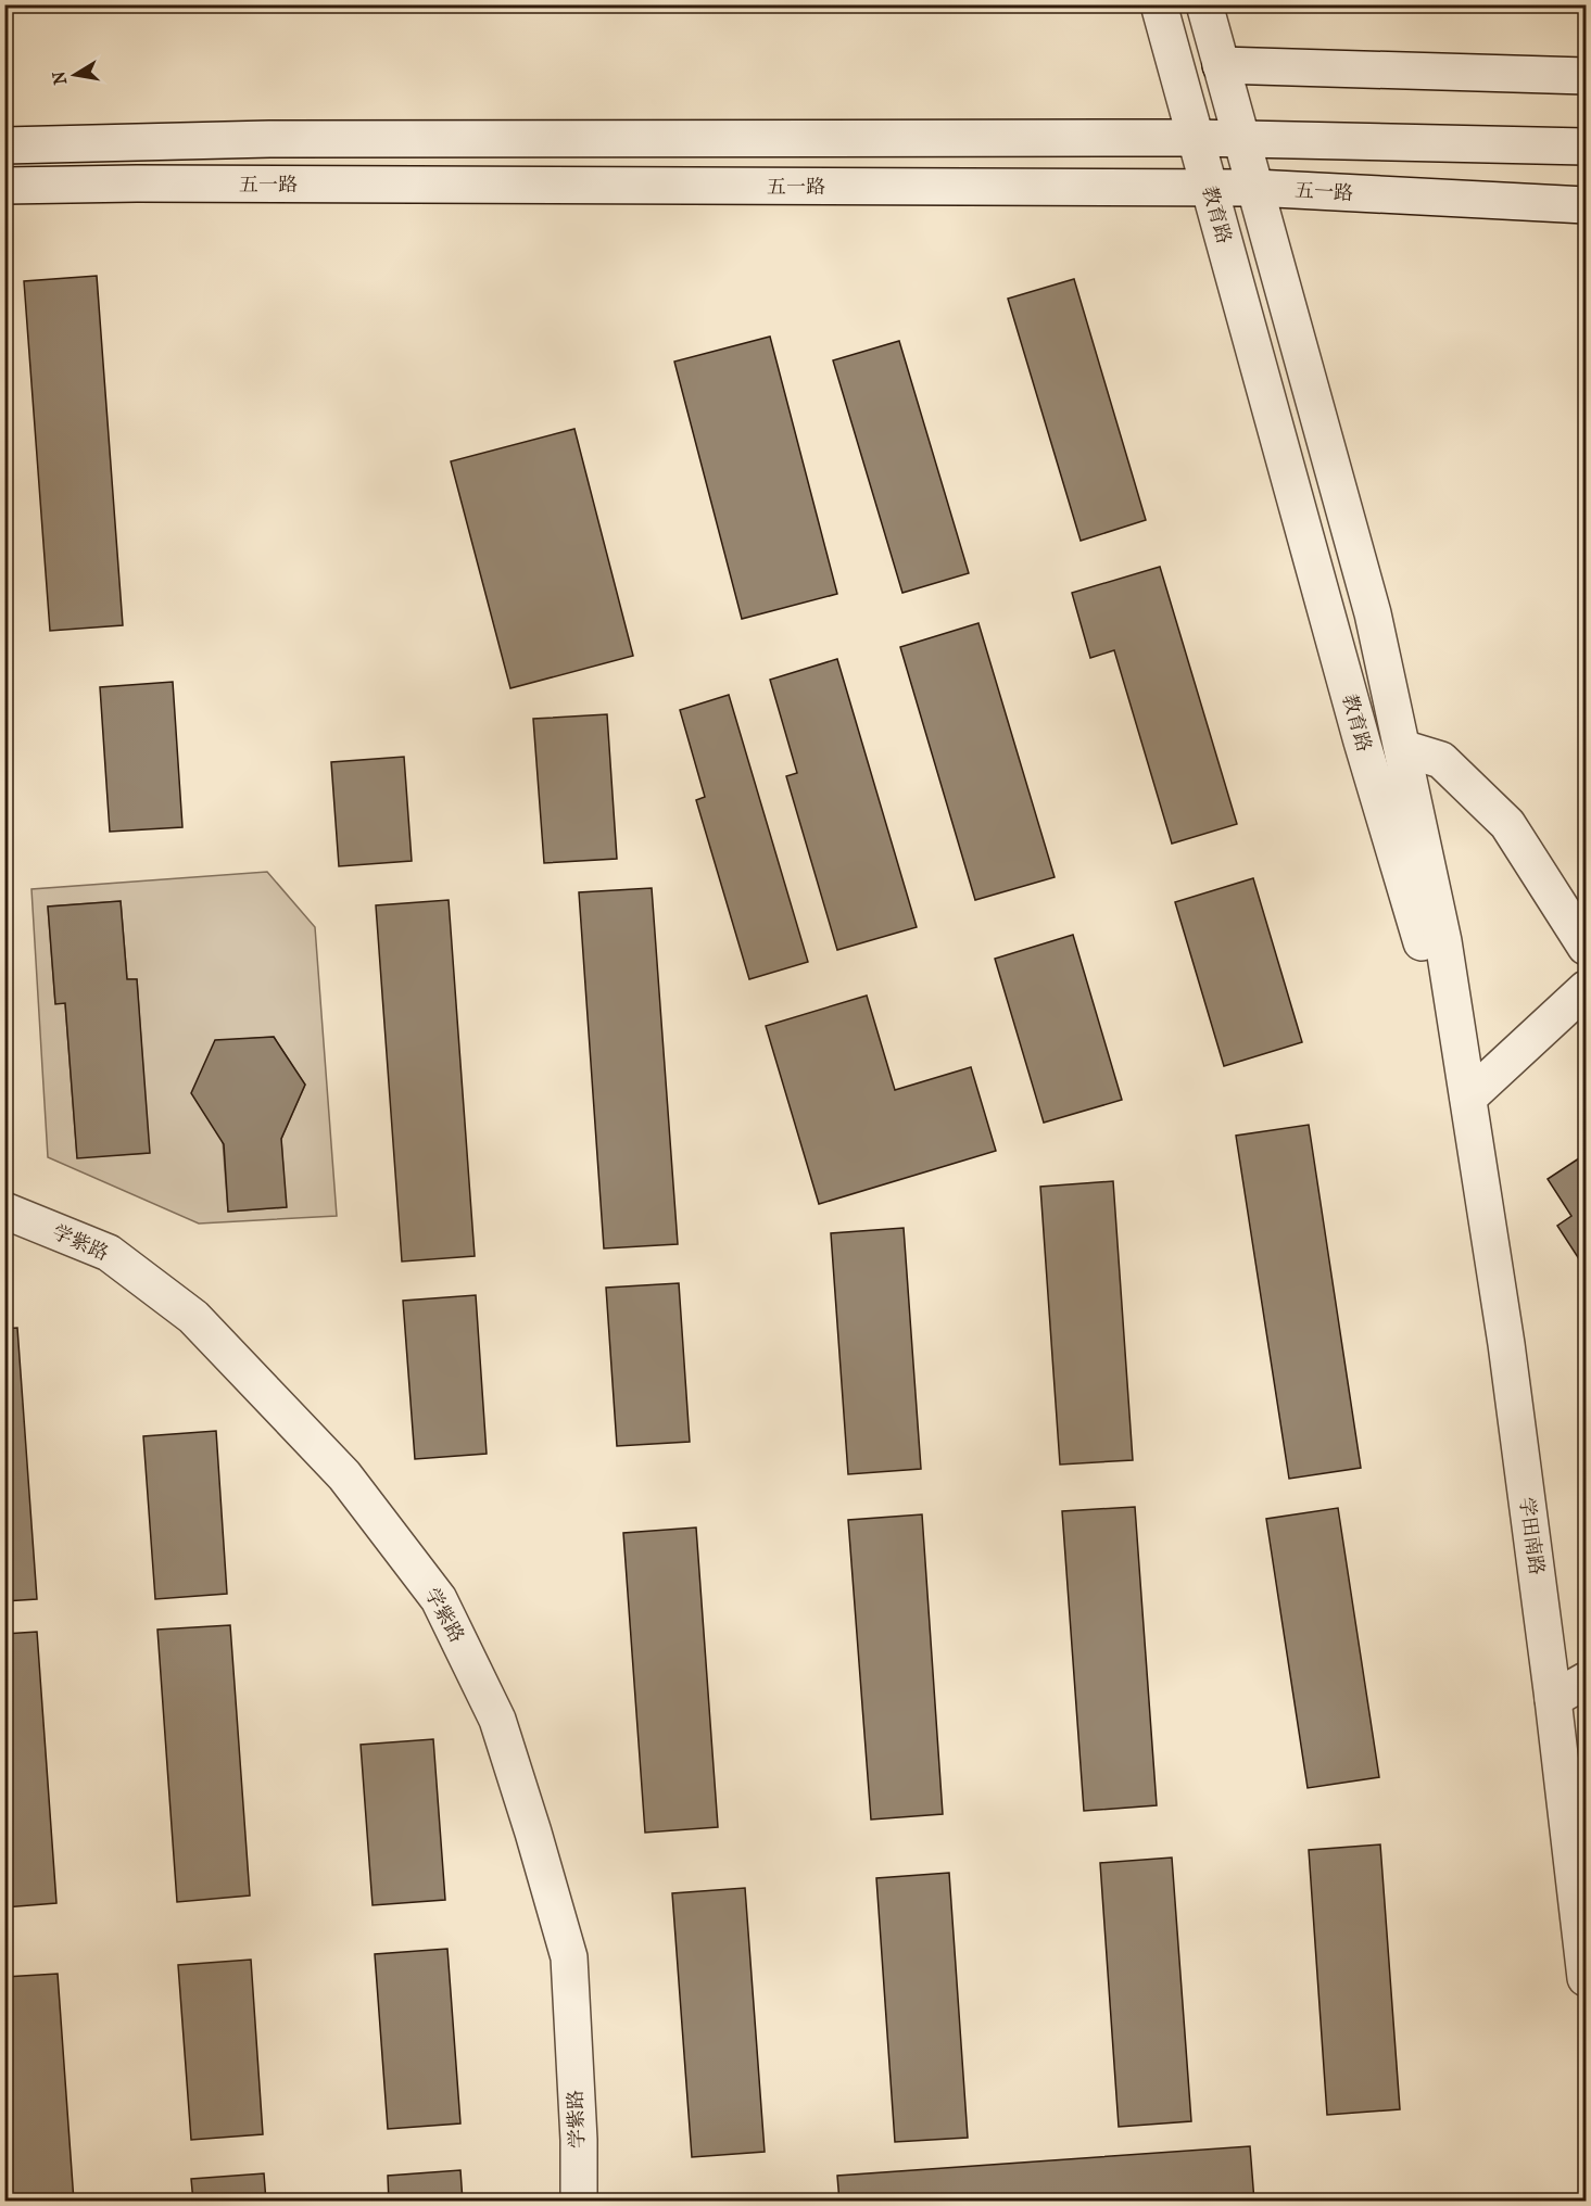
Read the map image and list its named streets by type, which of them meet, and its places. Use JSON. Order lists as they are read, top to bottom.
{
  "streets": {
    "street": [
      "五一路",
      "教育路",
      "学紫路",
      "学田南路"
    ]
  },
  "crossings": [
    ["五一路", "教育路"],
    ["教育路", "学田南路"]
  ],
  "north": "left"
}
